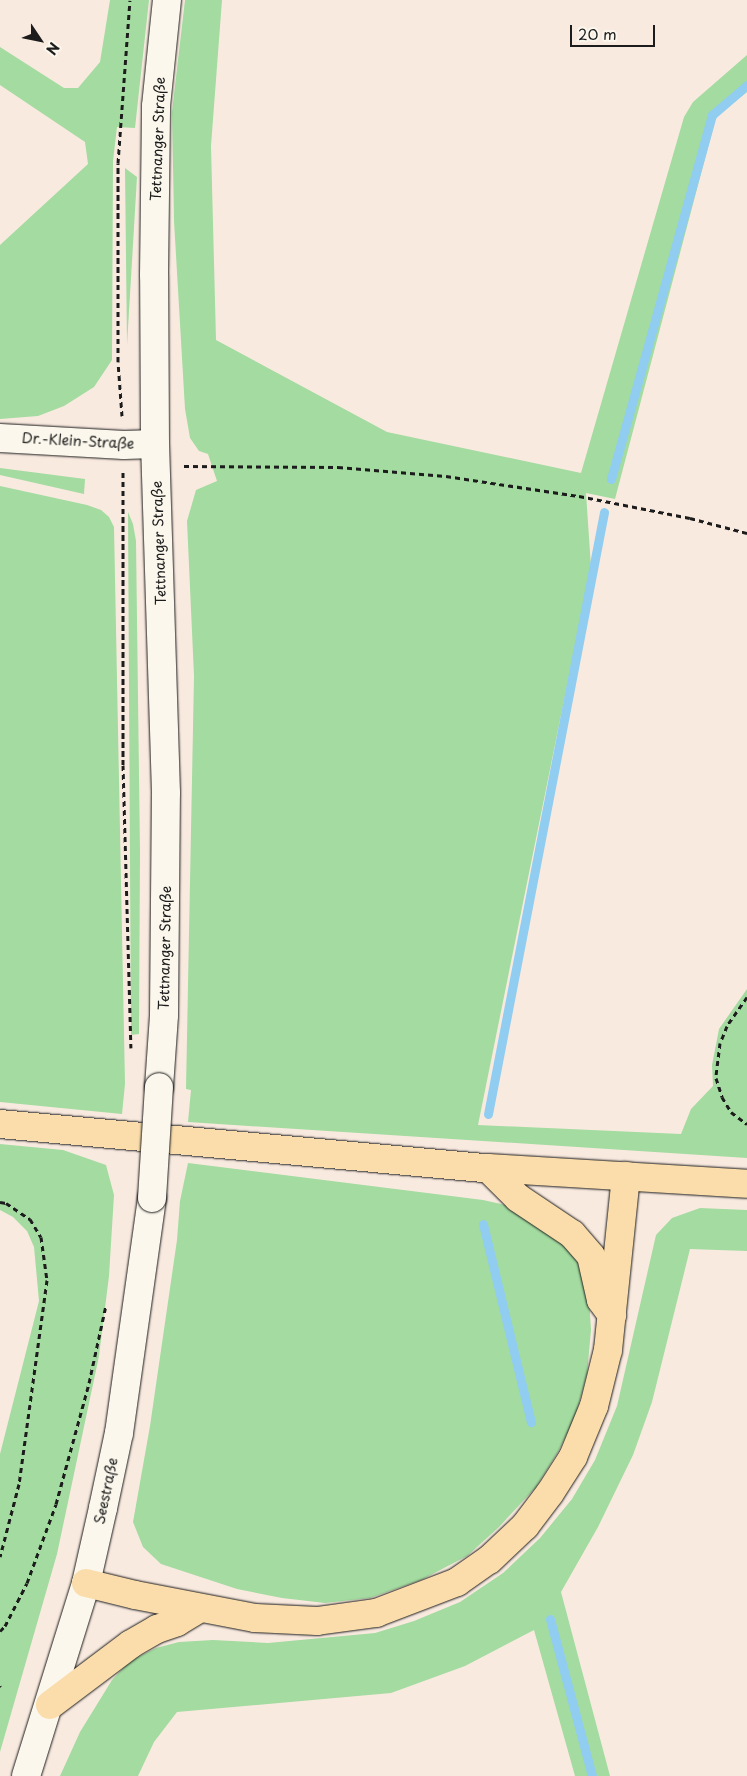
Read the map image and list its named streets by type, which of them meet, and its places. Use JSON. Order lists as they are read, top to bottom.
{
  "streets": {
    "main road": ["Tettnanger Straße", "Dr.-Klein-Straße", "Seestraße"]
  },
  "crossings": [
    ["Tettnanger Straße", "Dr.-Klein-Straße"],
    ["Tettnanger Straße", "Seestraße"]
  ],
  "scale_bar": "20 m",
  "north": "bottom right"
}
